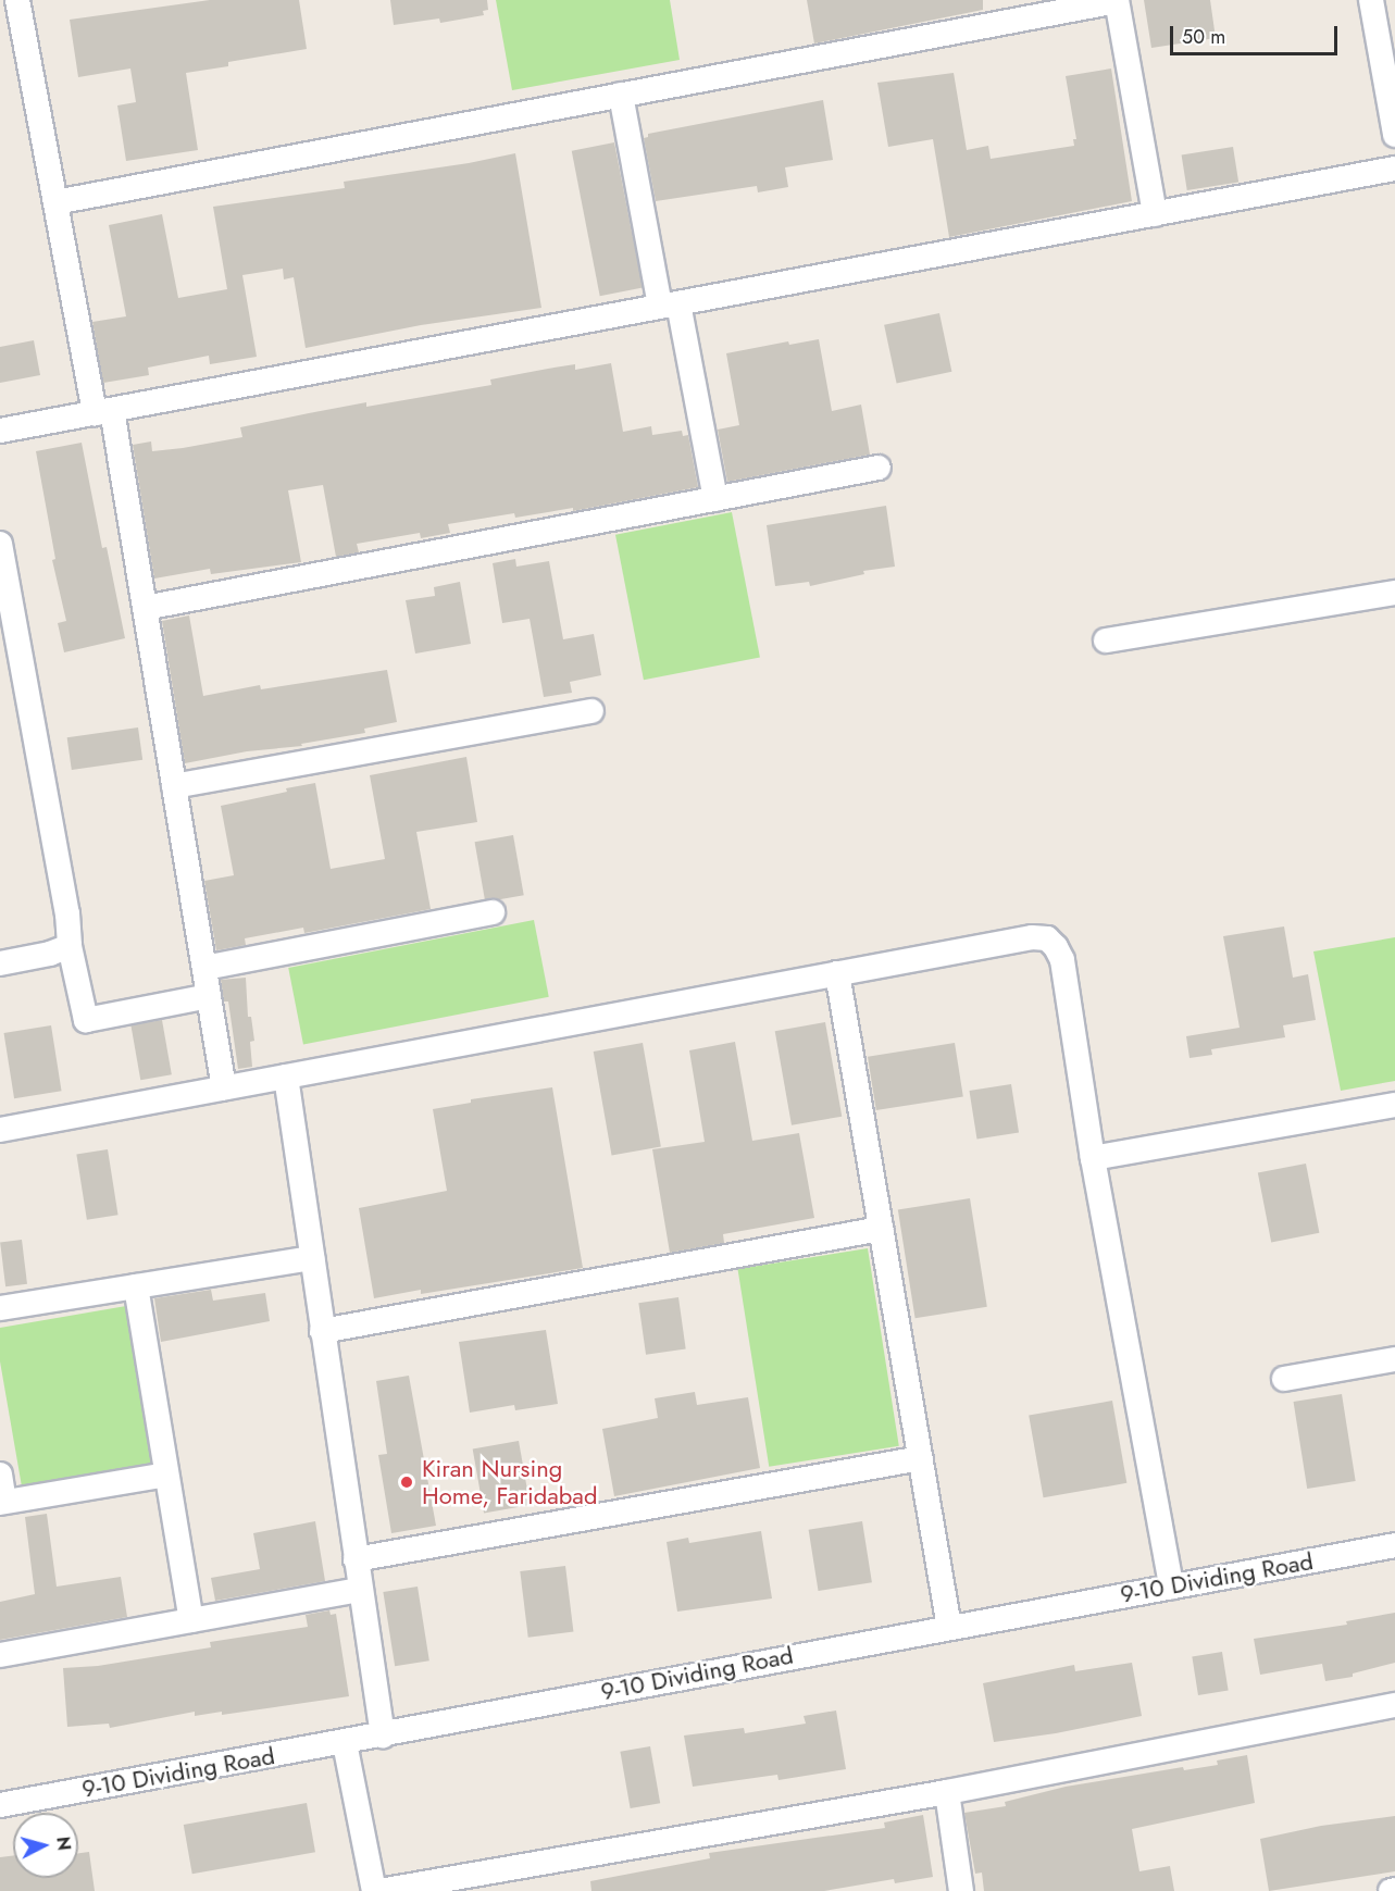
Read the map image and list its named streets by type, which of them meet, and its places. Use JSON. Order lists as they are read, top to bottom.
{
  "streets": {
    "street": ["9-10 Dividing Road"]
  },
  "places": ["Kiran Nursing Home, Faridabad"],
  "scale_bar": "50 m",
  "north": "right"
}
